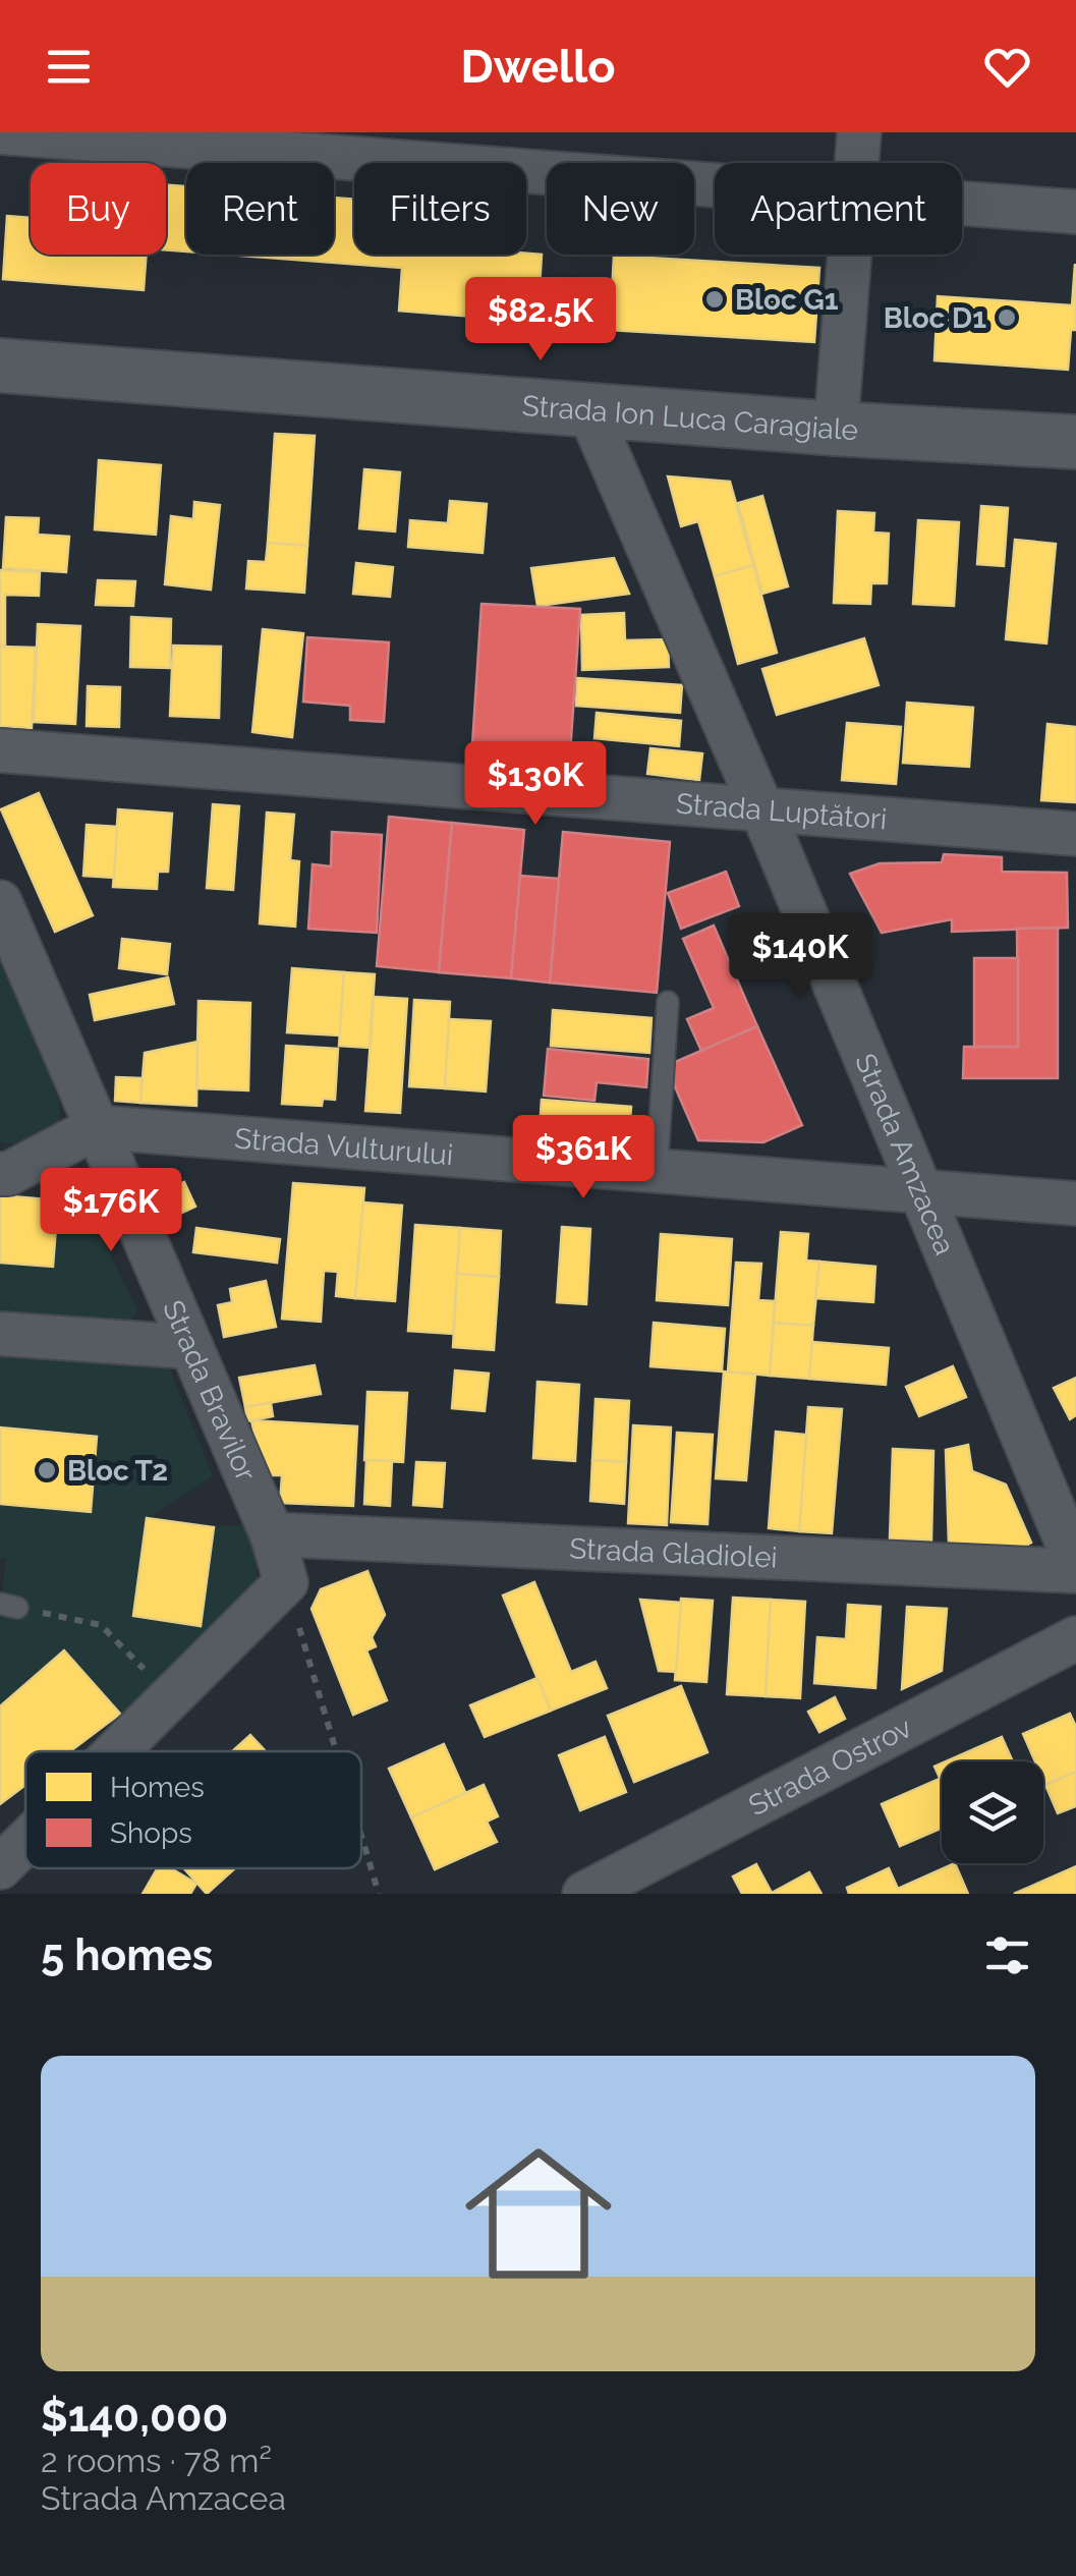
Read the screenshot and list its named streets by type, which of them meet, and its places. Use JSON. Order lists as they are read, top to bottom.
{
  "streets": {
    "street": [
      "Strada Ion Luca Caragiale",
      "Strada Luptători",
      "Strada Vulturului",
      "Strada Amzacea",
      "Strada Bravilor",
      "Strada Gladiolei",
      "Strada Ostrov"
    ]
  },
  "crossings": [
    ["Strada Ion Luca Caragiale", "Strada Amzacea"],
    ["Strada Luptători", "Strada Amzacea"],
    ["Strada Vulturului", "Strada Amzacea"],
    ["Strada Vulturului", "Strada Bravilor"],
    ["Strada Amzacea", "Strada Gladiolei"],
    ["Strada Bravilor", "Strada Gladiolei"]
  ],
  "places": ["Bloc G1", "Bloc D1", "Bloc T2"],
  "legend": ["Homes", "Shops"],
  "page": {
    "header": "Dwello",
    "chip": [
      "Buy",
      "Rent",
      "Filters",
      "New",
      "Apartment"
    ],
    "price": [
      "$82.5K",
      "$130K",
      "$140K",
      "$361K",
      "$176K"
    ],
    "heading": "5 homes",
    "list": [
      {
        "name": "$140,000",
        "note": "2 rooms · 78 m² · Strada Amzacea"
      }
    ]
  }
}
